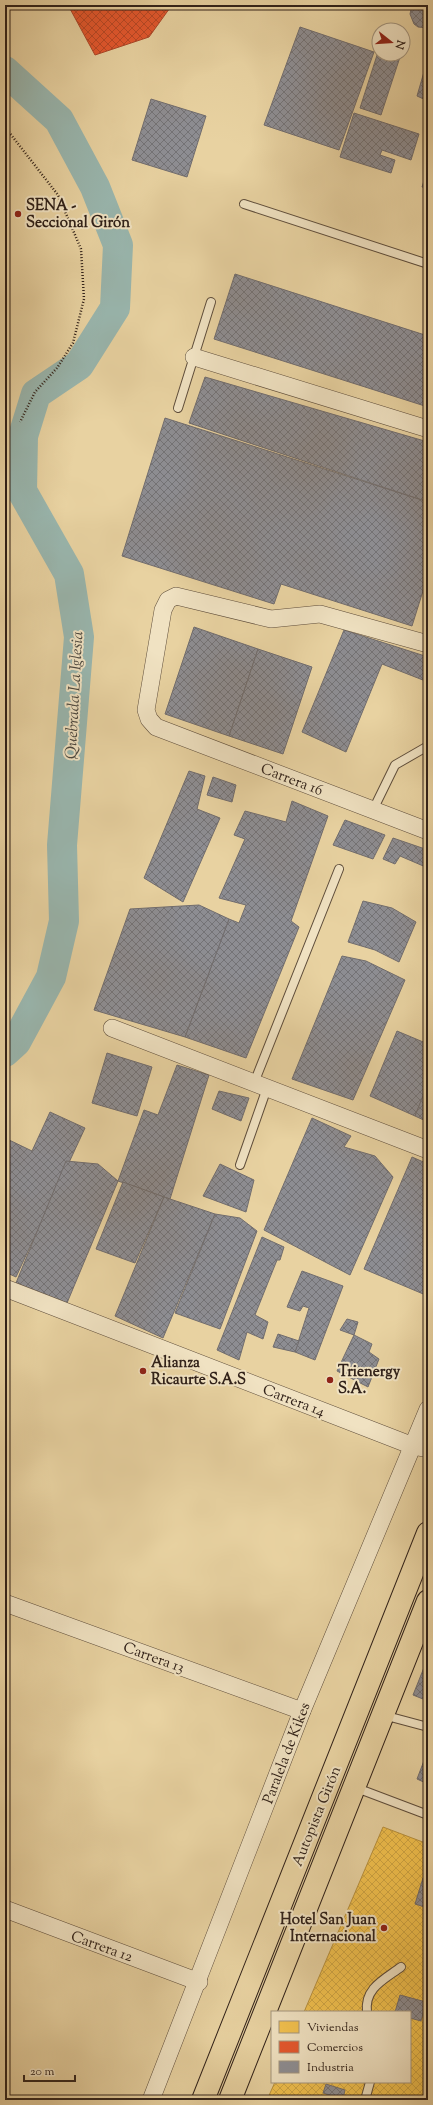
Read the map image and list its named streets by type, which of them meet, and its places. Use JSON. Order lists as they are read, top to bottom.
{
  "streets": {
    "highway": ["Autopista Girón"],
    "street": [
      "Carrera 16",
      "Carrera 14",
      "Carrera 13",
      "Paralela de Kikes",
      "Carrera 12"
    ]
  },
  "crossings": [
    ["Carrera 14", "Paralela de Kikes"],
    ["Carrera 13", "Paralela de Kikes"],
    ["Paralela de Kikes", "Carrera 12"]
  ],
  "water": ["Quebrada La Iglesia"],
  "places": [
    "SENA - Seccional Girón",
    "Alianza Ricaurte S.A.S",
    "Trienergy S.A.",
    "Hotel San Juan Internacional"
  ],
  "legend": ["Viviendas", "Comercios", "Industria"],
  "scale_bar": "20 m",
  "north": "right"
}
